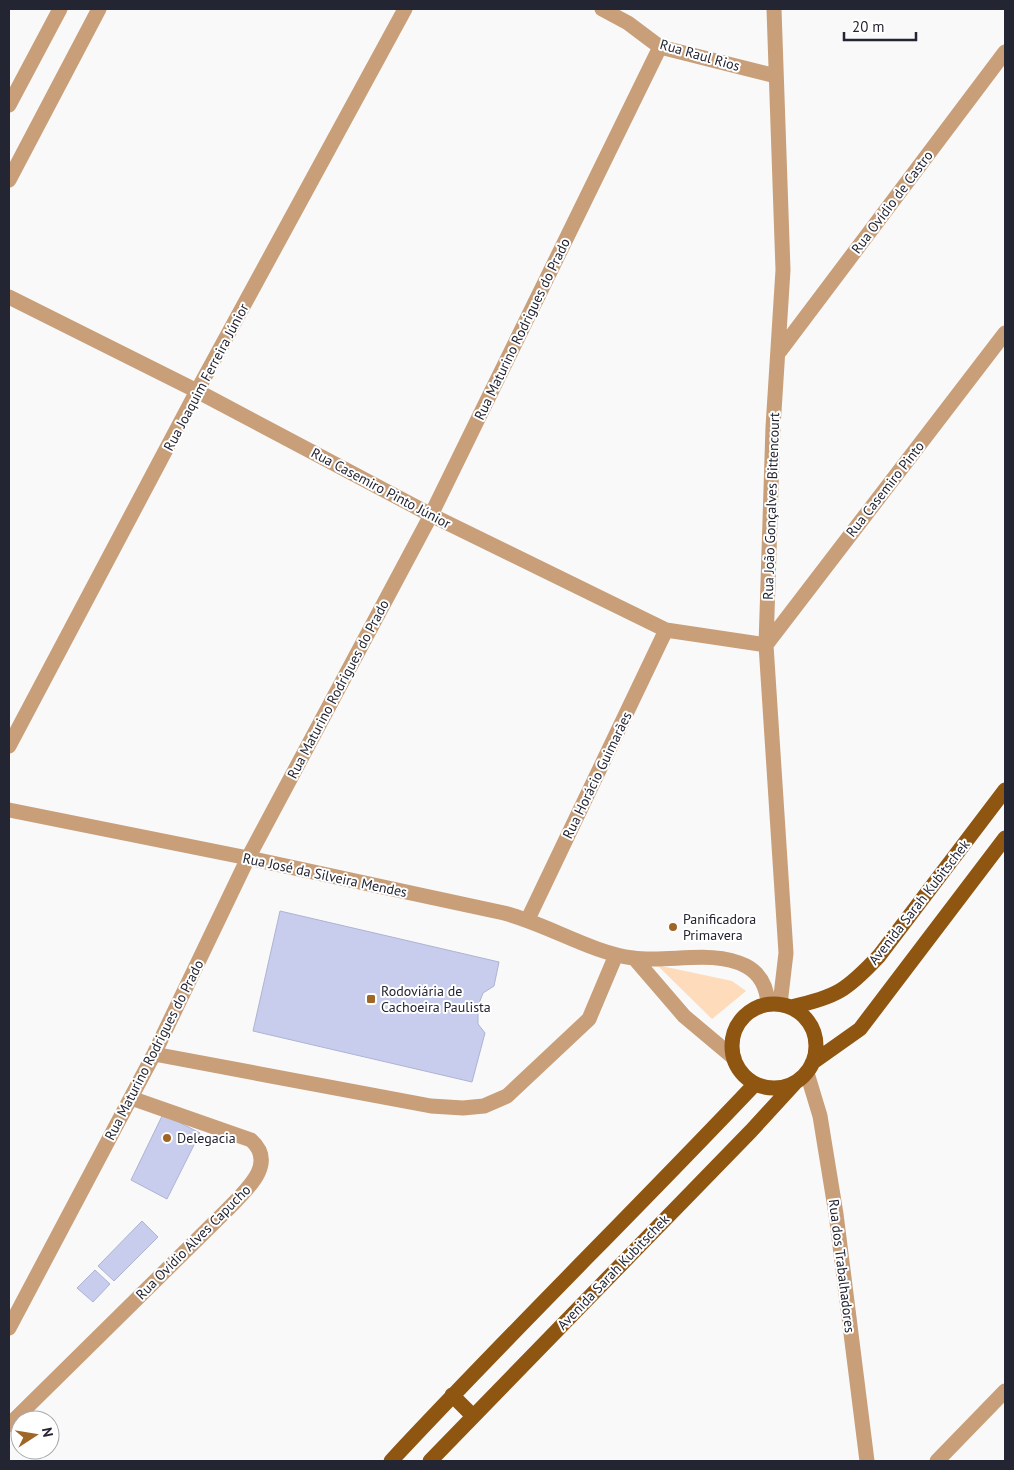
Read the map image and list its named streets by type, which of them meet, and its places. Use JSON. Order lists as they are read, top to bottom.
{
  "streets": {
    "main road": ["Avenida Sarah Kubitschek"],
    "street": [
      "Rua Raul Rios",
      "Rua Ovídio de Castro",
      "Rua Maturino Rodrigues do Prado",
      "Rua Joaquim Ferreira Júnior",
      "Rua Casemiro Pinto Júnior",
      "Rua Casemiro Pinto",
      "Rua João Gonçalves Bittencourt",
      "Rua Horácio Guimarães",
      "Rua José da Silveira Mendes",
      "Rua Ovídio Alves Capucho",
      "Rua dos Trabalhadores"
    ]
  },
  "crossings": [
    ["Rua Raul Rios", "Rua Maturino Rodrigues do Prado"],
    ["Rua Raul Rios", "Rua João Gonçalves Bittencourt"],
    ["Rua Ovídio de Castro", "Rua João Gonçalves Bittencourt"],
    ["Rua Maturino Rodrigues do Prado", "Rua Casemiro Pinto Júnior"],
    ["Rua Maturino Rodrigues do Prado", "Rua José da Silveira Mendes"],
    ["Rua Maturino Rodrigues do Prado", "Rua Ovídio Alves Capucho"],
    ["Rua Joaquim Ferreira Júnior", "Rua Casemiro Pinto Júnior"],
    ["Rua Casemiro Pinto Júnior", "Rua Casemiro Pinto"],
    ["Rua Casemiro Pinto Júnior", "Rua João Gonçalves Bittencourt"],
    ["Rua Casemiro Pinto Júnior", "Rua Horácio Guimarães"],
    ["Rua Casemiro Pinto", "Rua João Gonçalves Bittencourt"],
    ["Rua João Gonçalves Bittencourt", "Rua José da Silveira Mendes"],
    ["Rua João Gonçalves Bittencourt", "Avenida Sarah Kubitschek"],
    ["Rua João Gonçalves Bittencourt", "Rua dos Trabalhadores"],
    ["Rua Horácio Guimarães", "Rua José da Silveira Mendes"],
    ["Rua José da Silveira Mendes", "Avenida Sarah Kubitschek"],
    ["Rua José da Silveira Mendes", "Rua dos Trabalhadores"],
    ["Avenida Sarah Kubitschek", "Rua dos Trabalhadores"]
  ],
  "places": {
    "other": ["Panificadora Primavera", "Delegacia"],
    "transit": ["Rodoviária de Cachoeira Paulista"]
  },
  "scale_bar": "20 m",
  "north": "right"
}
